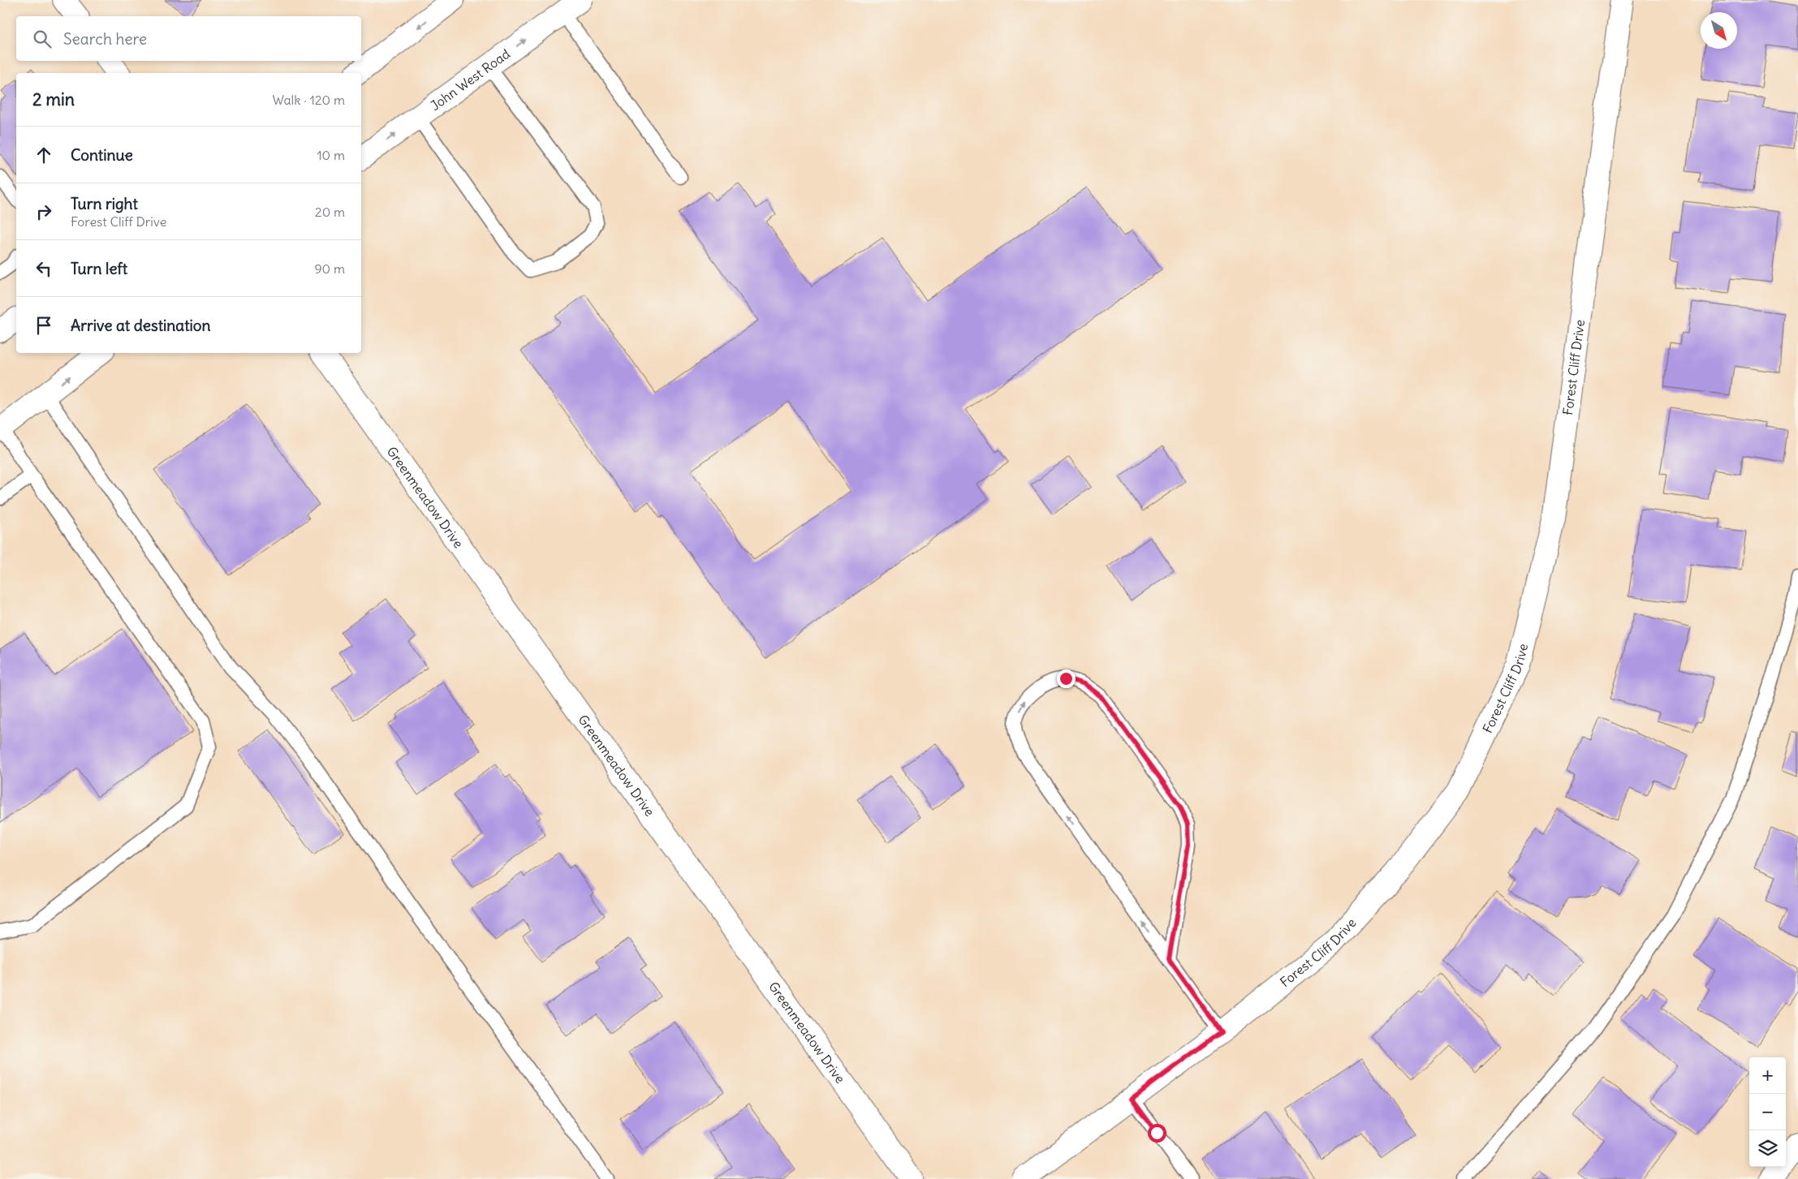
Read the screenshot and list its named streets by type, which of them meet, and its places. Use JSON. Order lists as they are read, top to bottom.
{
  "streets": {
    "street": ["John West Road", "Forest Cliff Drive", "Greenmeadow Drive"]
  },
  "one_way": ["John West Road"],
  "north": "bottom right",
  "page": {
    "search": "Search here",
    "heading": ["2 min", "Walk · 120 m"],
    "list": [
      ["Continue", "10 m"],
      ["Turn right", "Forest Cliff Drive", "20 m"],
      ["Turn left", "90 m"],
      "Arrive at destination"
    ],
    "map_buttons": ["+", "−"]
  }
}
